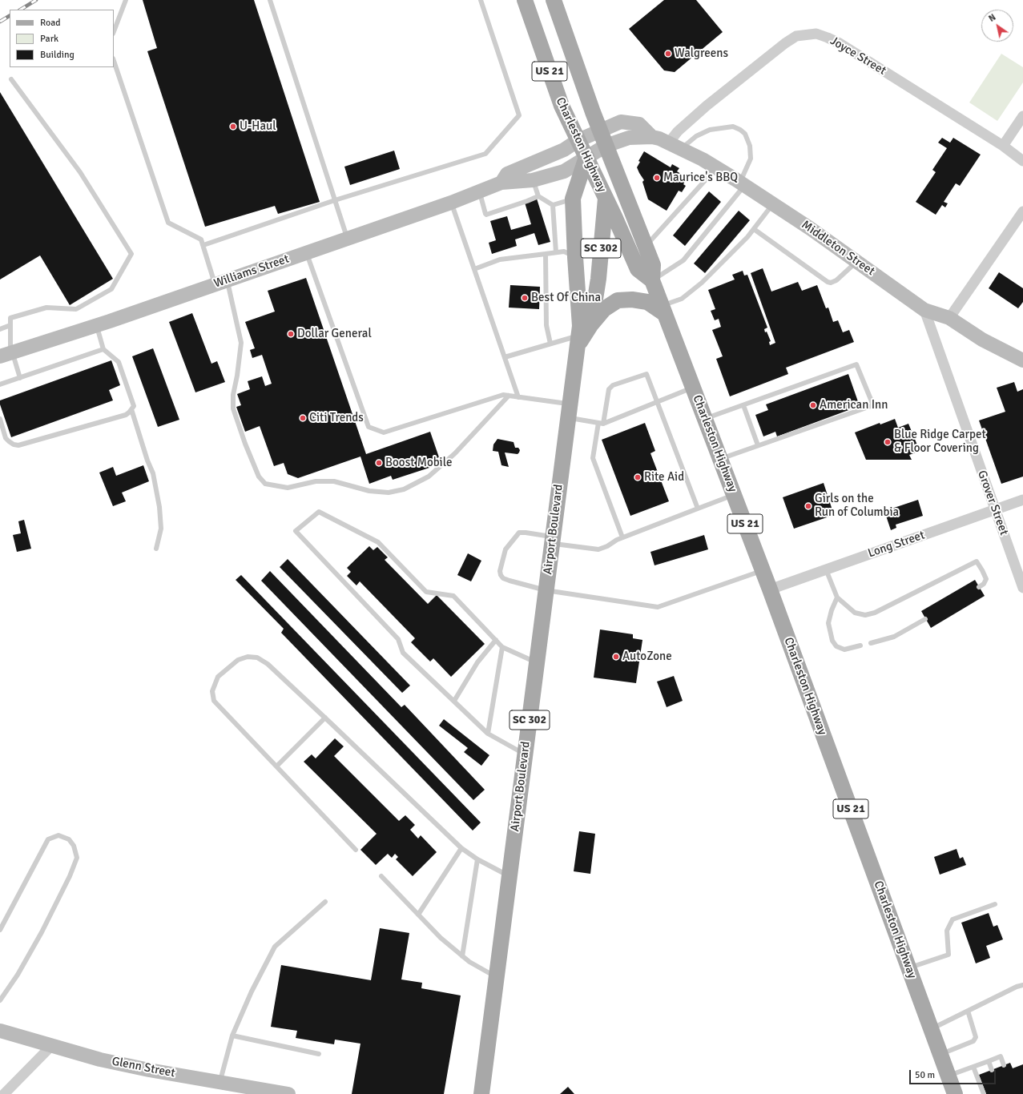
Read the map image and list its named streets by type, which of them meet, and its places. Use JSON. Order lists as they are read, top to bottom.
{
  "streets": {
    "main road": [
      "US 21",
      "Charleston Highway",
      "SC 302",
      "Airport Boulevard"
    ],
    "street": [
      "Joyce Street",
      "Middleton Street",
      "Williams Street",
      "Grover Street",
      "Long Street",
      "Glenn Street"
    ]
  },
  "crossings": [
    ["Joyce Street", "Middleton Street"],
    ["Charleston Highway", "Middleton Street"],
    ["Charleston Highway", "Williams Street"],
    ["Charleston Highway", "Airport Boulevard"],
    ["Charleston Highway", "Long Street"],
    ["Middleton Street", "Williams Street"],
    ["Middleton Street", "Grover Street"],
    ["Middleton Street", "Airport Boulevard"],
    ["Williams Street", "Airport Boulevard"],
    ["Grover Street", "Long Street"]
  ],
  "places": [
    "Walgreens",
    "U-Haul",
    "Maurice's BBQ",
    "Best Of China",
    "Dollar General",
    "American Inn",
    "Citi Trends",
    "Blue Ridge Carpet & Floor Covering",
    "Boost Mobile",
    "Rite Aid",
    "Girls on the Run of Columbia",
    "AutoZone"
  ],
  "legend": ["Road", "Park", "Building"],
  "scale_bar": "50 m",
  "north": "top left"
}
